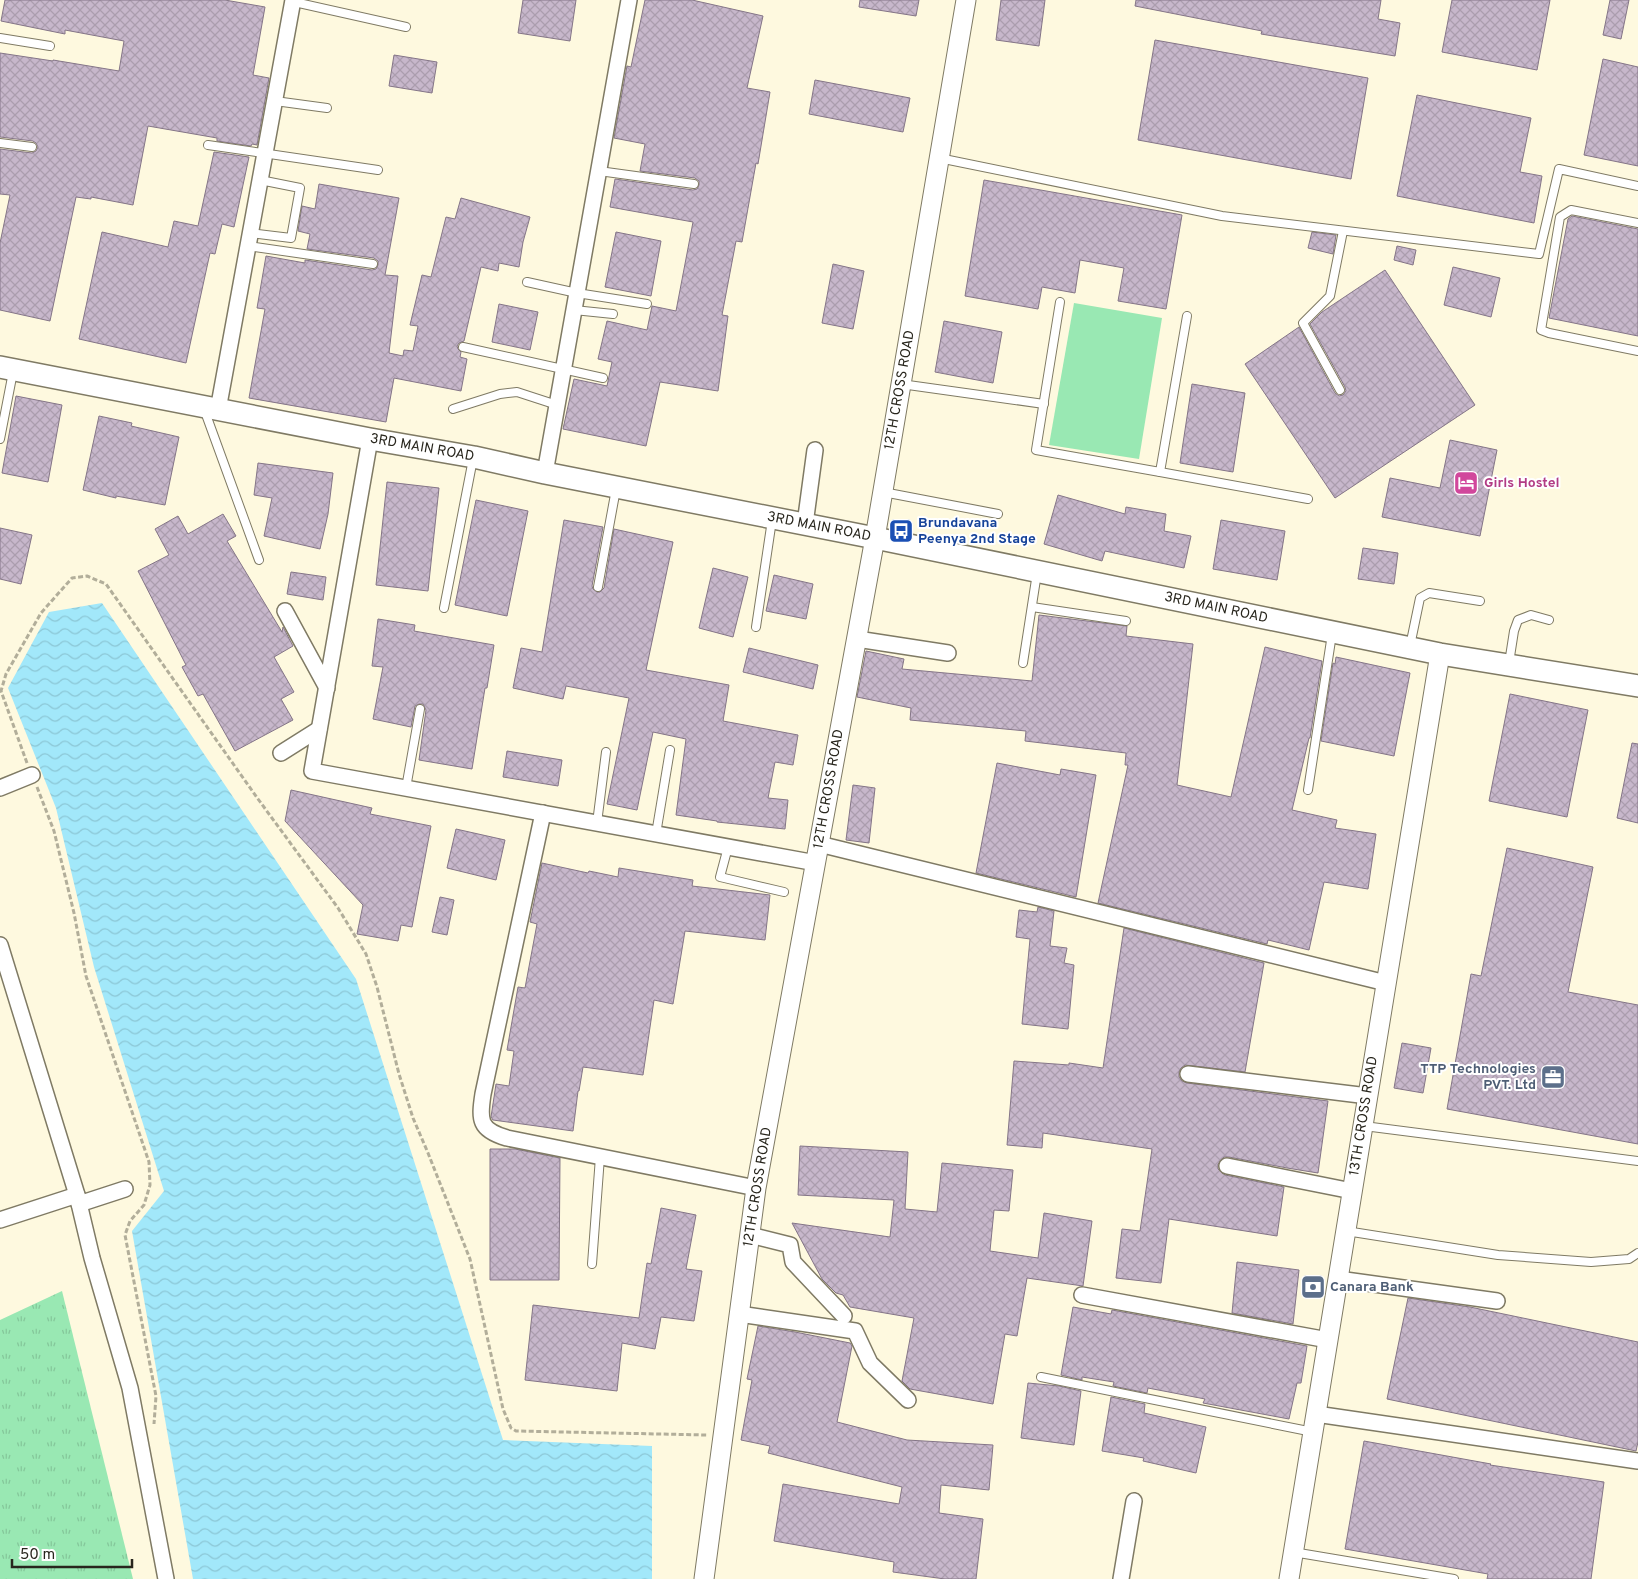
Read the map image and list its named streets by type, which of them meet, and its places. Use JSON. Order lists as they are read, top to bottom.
{
  "streets": {
    "main road": ["3RD MAIN ROAD"],
    "street": ["12TH CROSS ROAD", "13TH CROSS ROAD"]
  },
  "crossings": [
    ["12TH CROSS ROAD", "3RD MAIN ROAD"],
    ["3RD MAIN ROAD", "13TH CROSS ROAD"]
  ],
  "places": {
    "hotel": ["Girls Hostel"],
    "bus stop": ["Brundavana Peenya 2nd Stage"],
    "office": ["TTP Technologies PVT. Ltd"],
    "bank": ["Canara Bank"]
  },
  "scale_bar": "50 m"
}
